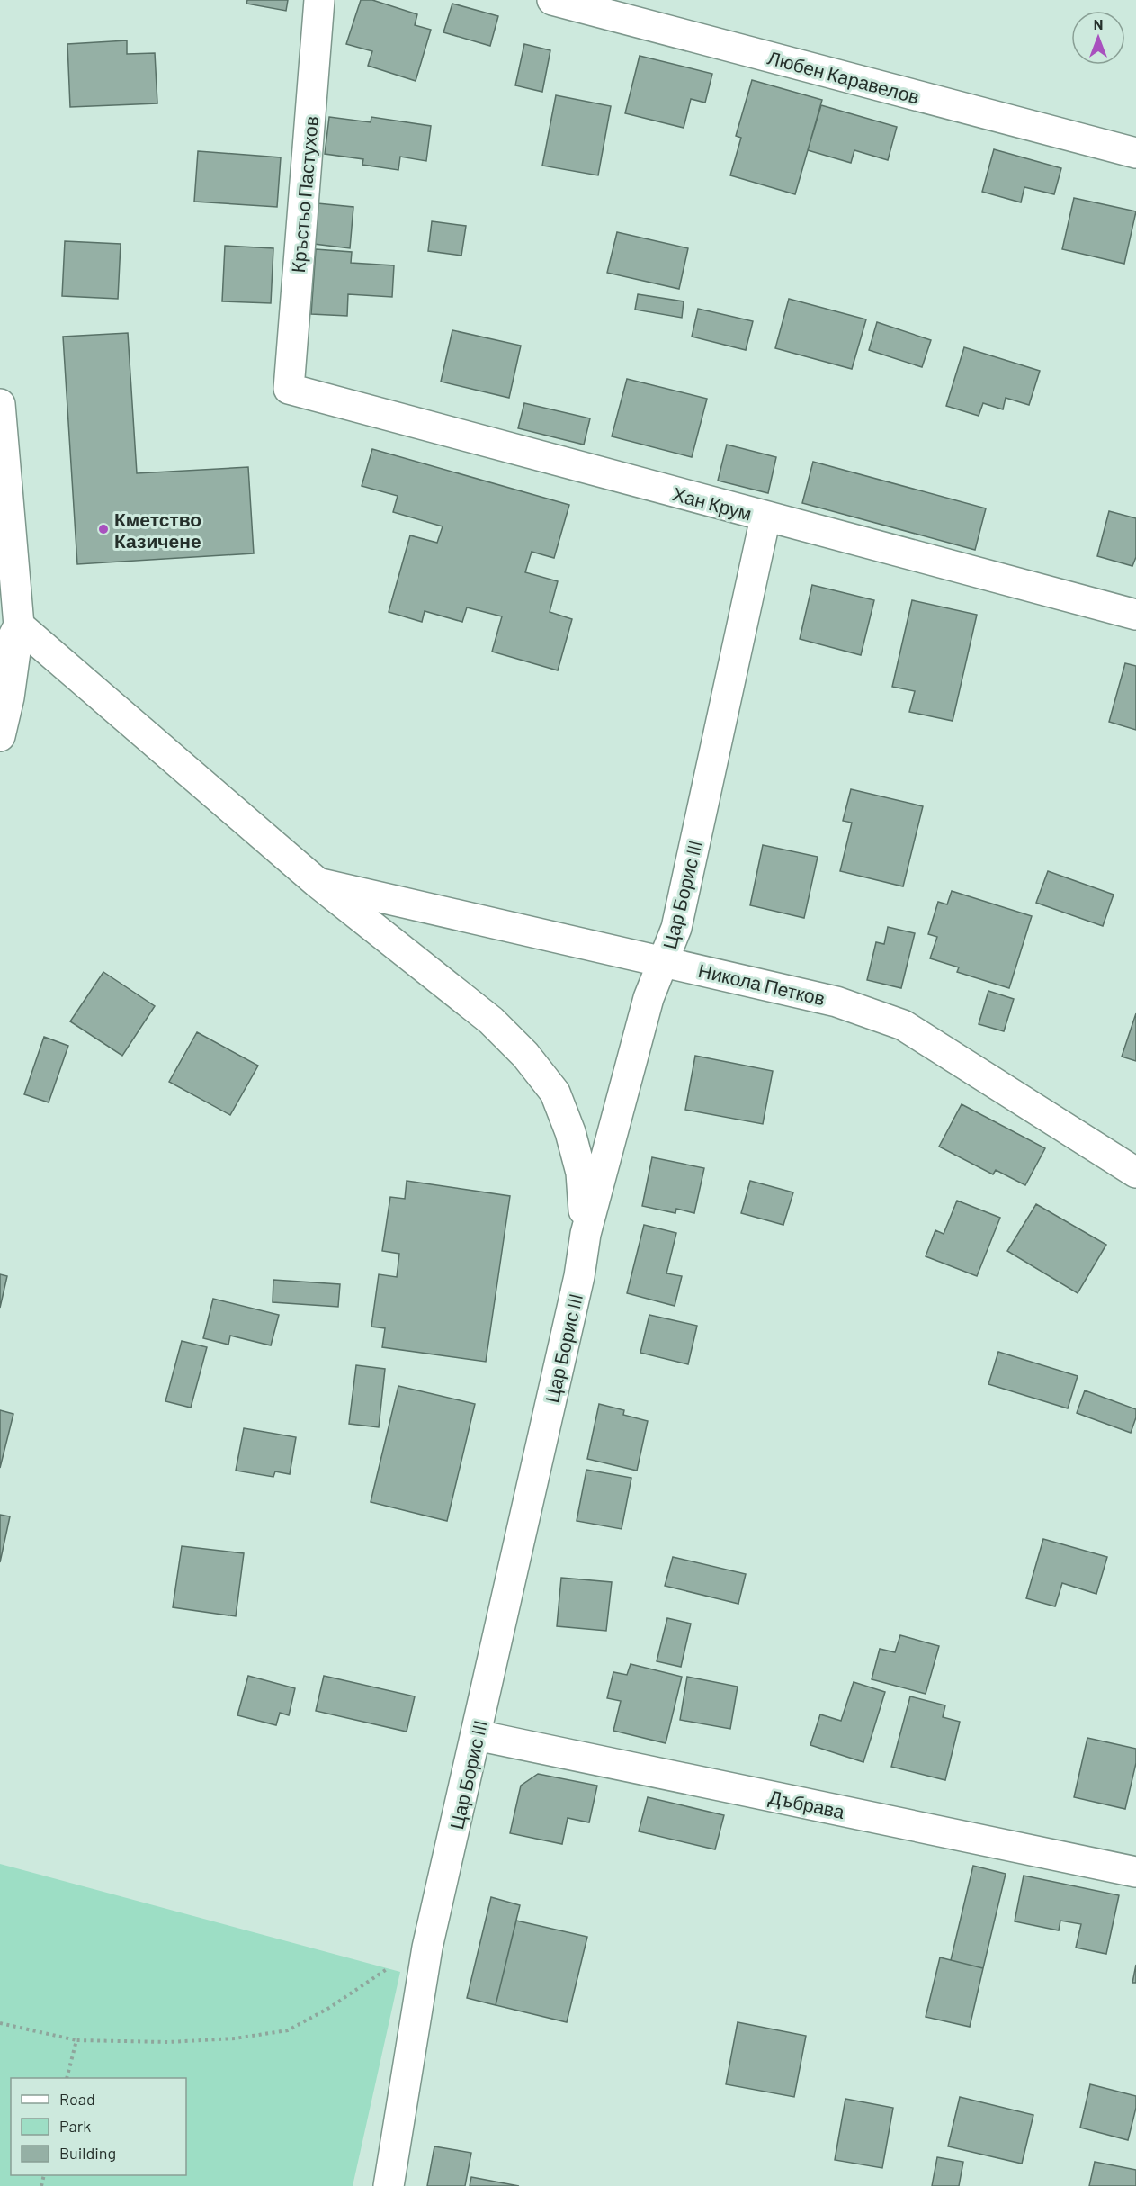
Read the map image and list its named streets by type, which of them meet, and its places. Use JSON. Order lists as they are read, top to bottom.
{
  "streets": {
    "street": [
      "Любен Каравелов",
      "Кръстьо Пастухов",
      "Хан Крум",
      "Цар Борис III",
      "Никола Петков",
      "Дъбрава"
    ]
  },
  "crossings": [
    ["Кръстьо Пастухов", "Хан Крум"],
    ["Хан Крум", "Цар Борис III"],
    ["Цар Борис III", "Никола Петков"],
    ["Цар Борис III", "Дъбрава"]
  ],
  "places": ["Кметство Казичене"],
  "legend": ["Road", "Park", "Building"],
  "north": "top"
}
